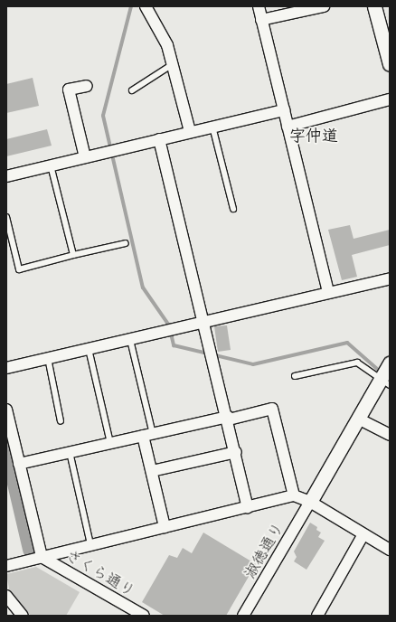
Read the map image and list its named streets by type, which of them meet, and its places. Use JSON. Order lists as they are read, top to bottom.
{
  "streets": {
    "street": ["淑徳通り", "さくら通り"]
  },
  "districts": ["字仲道"]
}
